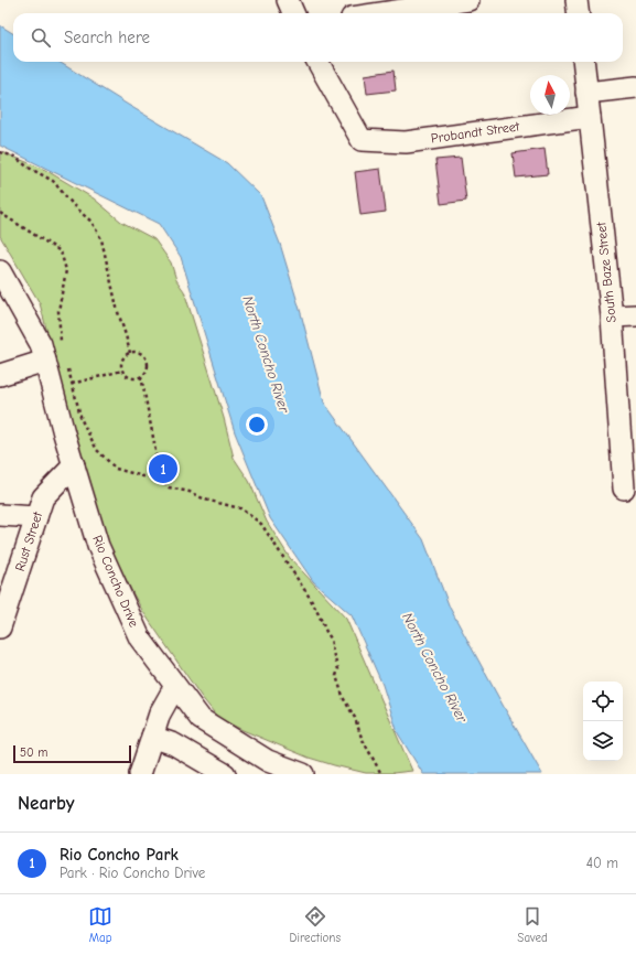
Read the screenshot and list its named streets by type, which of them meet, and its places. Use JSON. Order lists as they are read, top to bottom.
{
  "streets": {
    "street": [
      "Probandt Street",
      "South Baze Street",
      "Rust Street",
      "Rio Concho Drive"
    ]
  },
  "crossings": [
    ["Probandt Street", "South Baze Street"],
    ["Rust Street", "Rio Concho Drive"]
  ],
  "water": ["North Concho River"],
  "scale_bar": "50 m",
  "north": "top",
  "page": {
    "search": "Search here",
    "pins": "1",
    "scale": "50 m",
    "heading": "Nearby",
    "list": [
      {
        "mark": "1",
        "name": "Rio Concho Park",
        "note": "Park · Rio Concho Drive",
        "value": "40 m"
      }
    ],
    "nav": ["Map", "Directions", "Saved"]
  }
}
